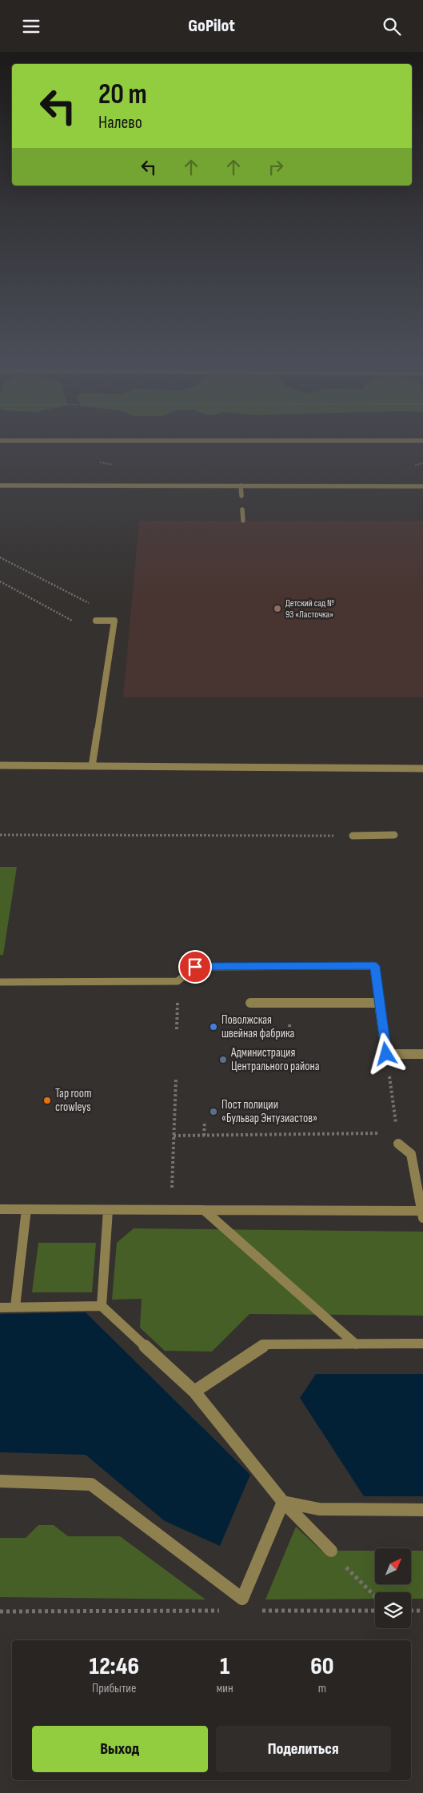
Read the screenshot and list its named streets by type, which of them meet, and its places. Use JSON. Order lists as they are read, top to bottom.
{
  "places": [
    "Детский сад № 93 «Ласточка»",
    "Поволжская швейная фабрика",
    "Администрация Центрального района",
    "Tap room сrowleys",
    "Пост полиции «Бульвар Энтузиастов»"
  ],
  "north": "top right",
  "page": {
    "header": "GoPilot",
    "turn": ["20 m", "Налево"],
    "eta": [
      "12:46",
      "Прибытие",
      "1",
      "мин",
      "60",
      "m"
    ],
    "buttons": ["Выход", "Поделиться"]
  }
}
